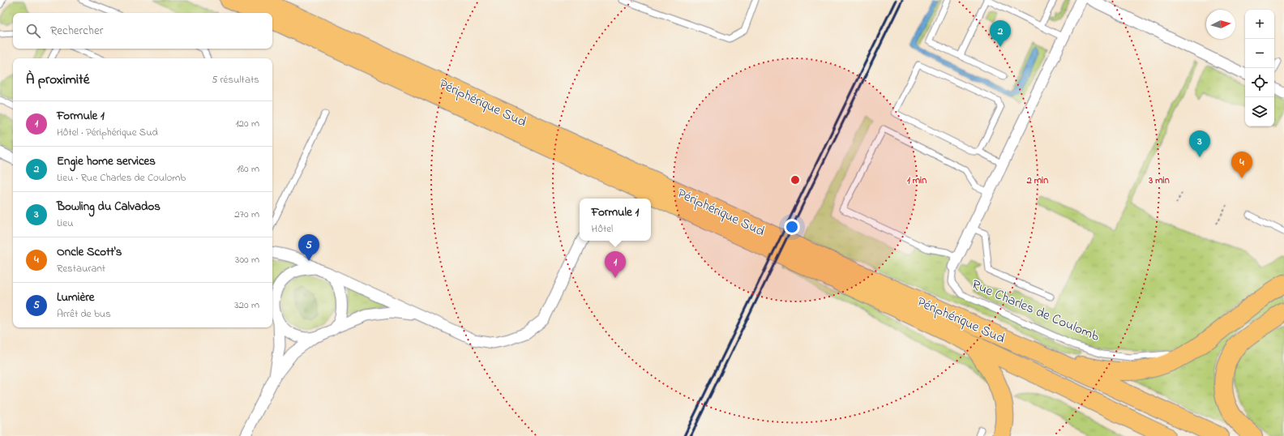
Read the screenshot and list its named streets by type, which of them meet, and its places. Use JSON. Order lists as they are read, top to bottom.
{
  "streets": {
    "highway": ["Périphérique Sud"],
    "street": ["Rue Charles de Coulomb"]
  },
  "north": "right",
  "page": {
    "map_buttons": ["+", "−"],
    "search": "Rechercher",
    "pins": [
      "2",
      "3",
      "4",
      "5",
      "1"
    ],
    "heading": ["À proximité", "5 résultats"],
    "list": [
      {
        "mark": "1",
        "name": "Formule 1",
        "note": "Hôtel · Périphérique Sud",
        "value": "120 m"
      },
      {
        "mark": "2",
        "name": "Engie home services",
        "note": "Lieu · Rue Charles de Coulomb",
        "value": "180 m"
      },
      {
        "mark": "3",
        "name": "Bowling du Calvados",
        "note": "Lieu",
        "value": "270 m"
      },
      {
        "mark": "4",
        "name": "Oncle Scott's",
        "note": "Restaurant",
        "value": "300 m"
      },
      {
        "mark": "5",
        "name": "Lumière",
        "note": "Arrêt de bus",
        "value": "320 m"
      }
    ],
    "popup": ["Formule 1", "Hôtel"]
  },
  "rings": ["1 min", "2 min", "3 min"]
}
